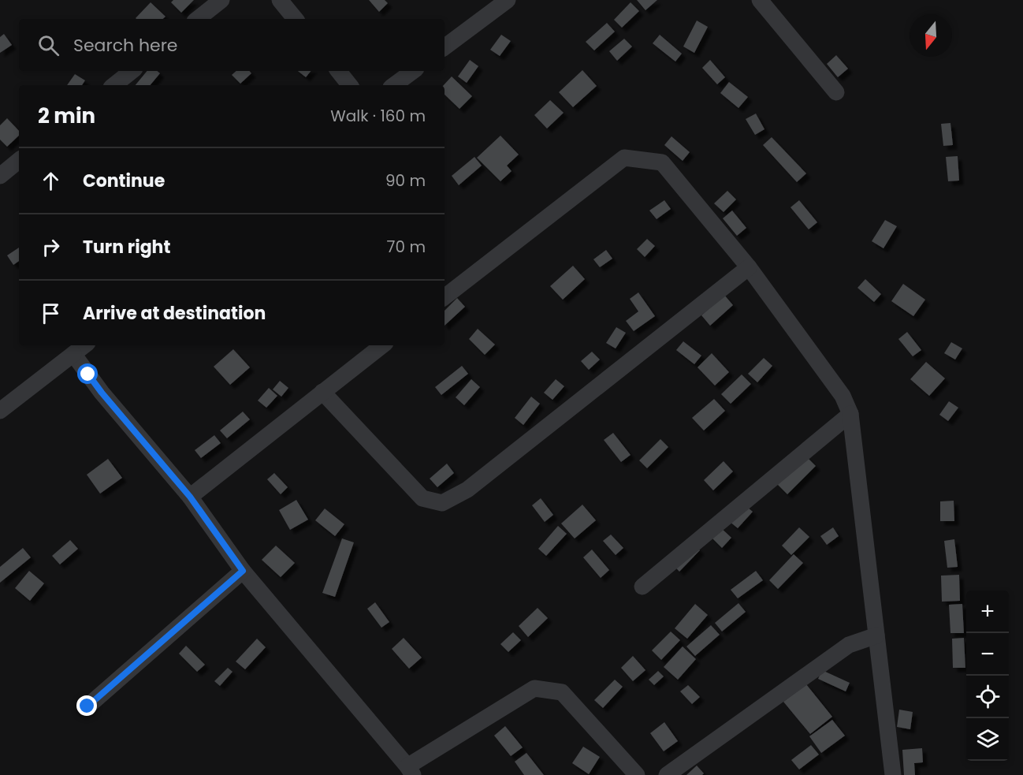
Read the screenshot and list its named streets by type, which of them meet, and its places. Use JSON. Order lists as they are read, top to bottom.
{
  "north": "bottom",
  "page": {
    "search": "Search here",
    "heading": ["2 min", "Walk · 160 m"],
    "list": [
      ["Continue", "90 m"],
      ["Turn right", "70 m"],
      "Arrive at destination"
    ],
    "map_buttons": ["+", "−"]
  }
}
